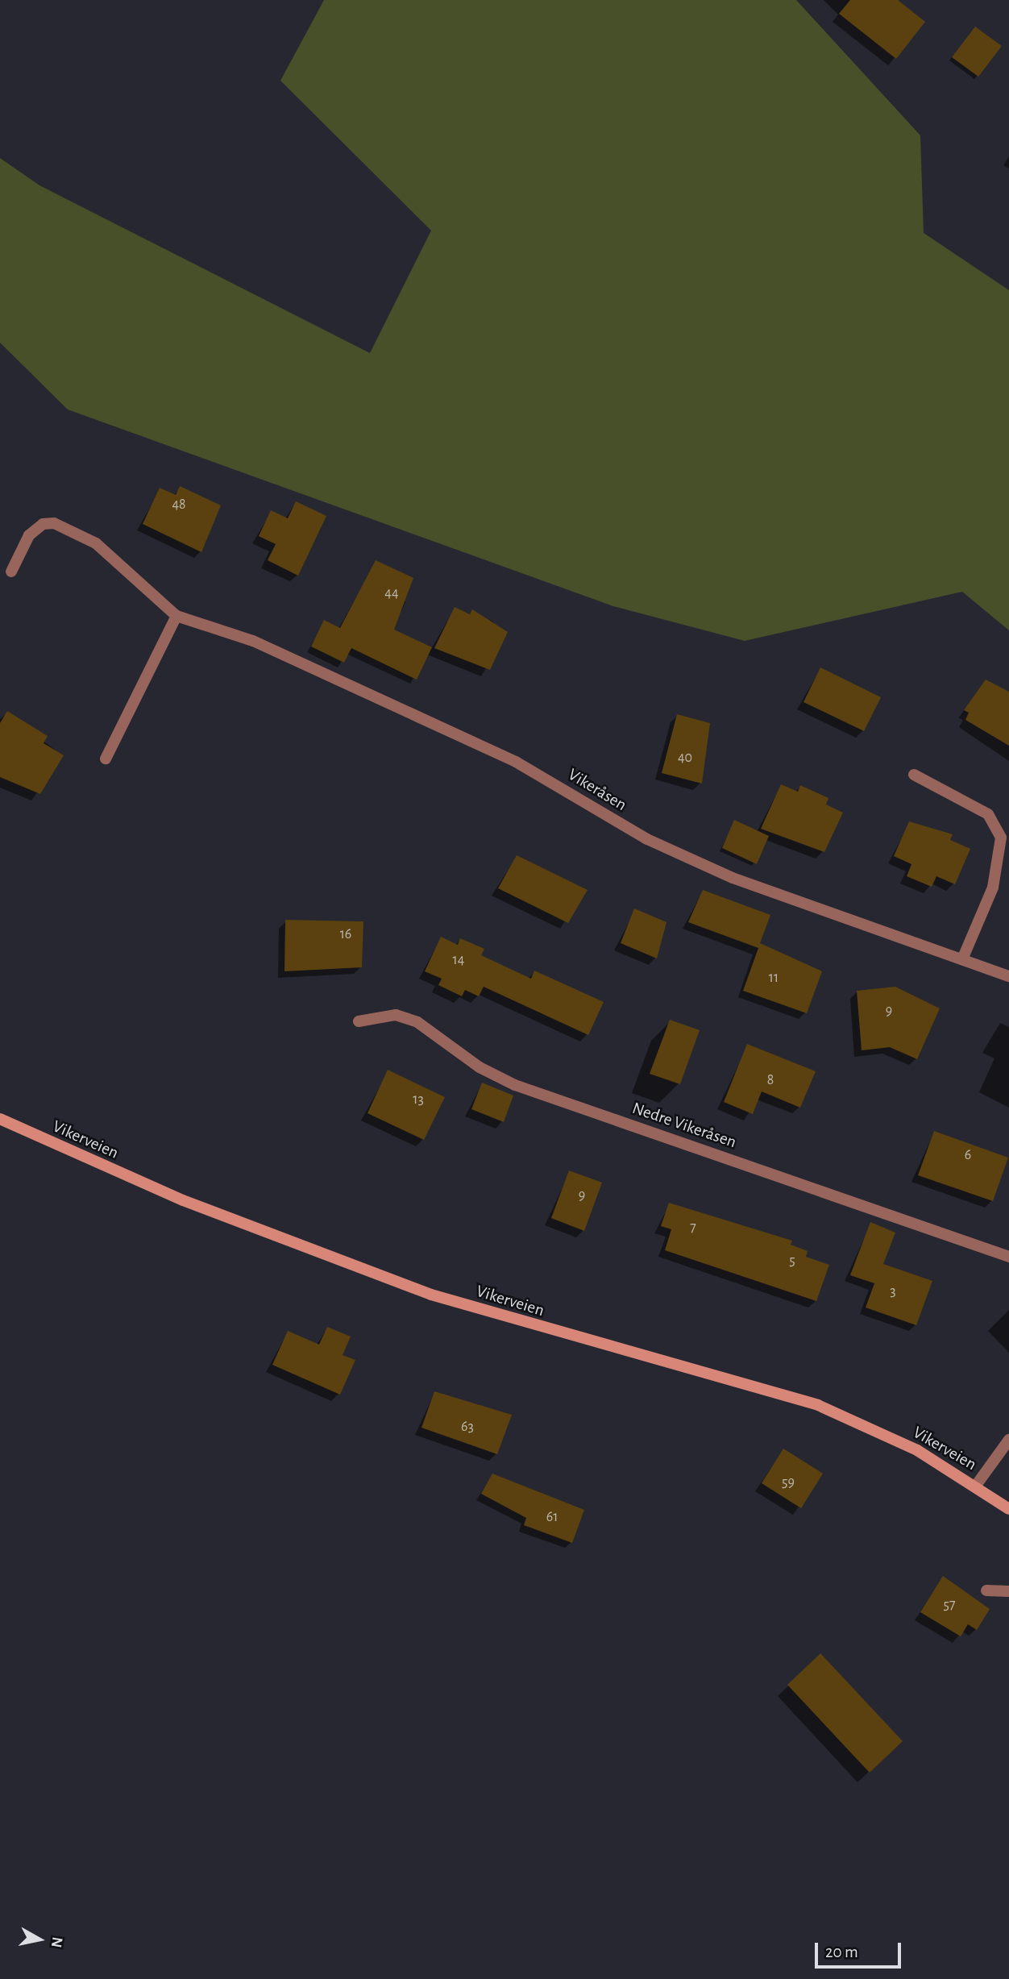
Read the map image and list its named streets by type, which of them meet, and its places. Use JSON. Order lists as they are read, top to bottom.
{
  "streets": {
    "main road": ["Vikerveien"],
    "street": ["Vikeråsen", "Nedre Vikeråsen"]
  },
  "house_numbers": [
    "48",
    "44",
    "40",
    "16",
    "14",
    "11",
    "9",
    "8",
    "13",
    "6",
    "9",
    "7",
    "5",
    "3",
    "63",
    "59",
    "61",
    "57"
  ],
  "scale_bar": "20 m",
  "north": "right"
}
